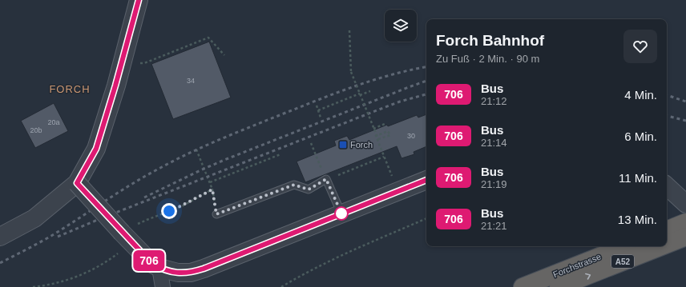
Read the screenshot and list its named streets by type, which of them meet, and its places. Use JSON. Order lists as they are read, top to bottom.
{
  "streets": {
    "highway": ["A52", "Forchstrasse"]
  },
  "districts": ["FORCH"],
  "places": {
    "transit": ["Forch"]
  },
  "lines": ["bus line 706"],
  "house_numbers": [
    "34",
    "20a",
    "20b",
    "30"
  ],
  "page": {
    "on_map": "706",
    "heading": ["Forch Bahnhof", "Zu Fuß · 2 Min. · 90 m"],
    "list": [
      {
        "mark": "706",
        "name": "Bus",
        "note": "21:12",
        "value": "4 Min."
      },
      {
        "mark": "706",
        "name": "Bus",
        "note": "21:14",
        "value": "6 Min."
      },
      {
        "mark": "706",
        "name": "Bus",
        "note": "21:19",
        "value": "11 Min."
      },
      {
        "mark": "706",
        "name": "Bus",
        "note": "21:21",
        "value": "13 Min."
      }
    ]
  }
}
